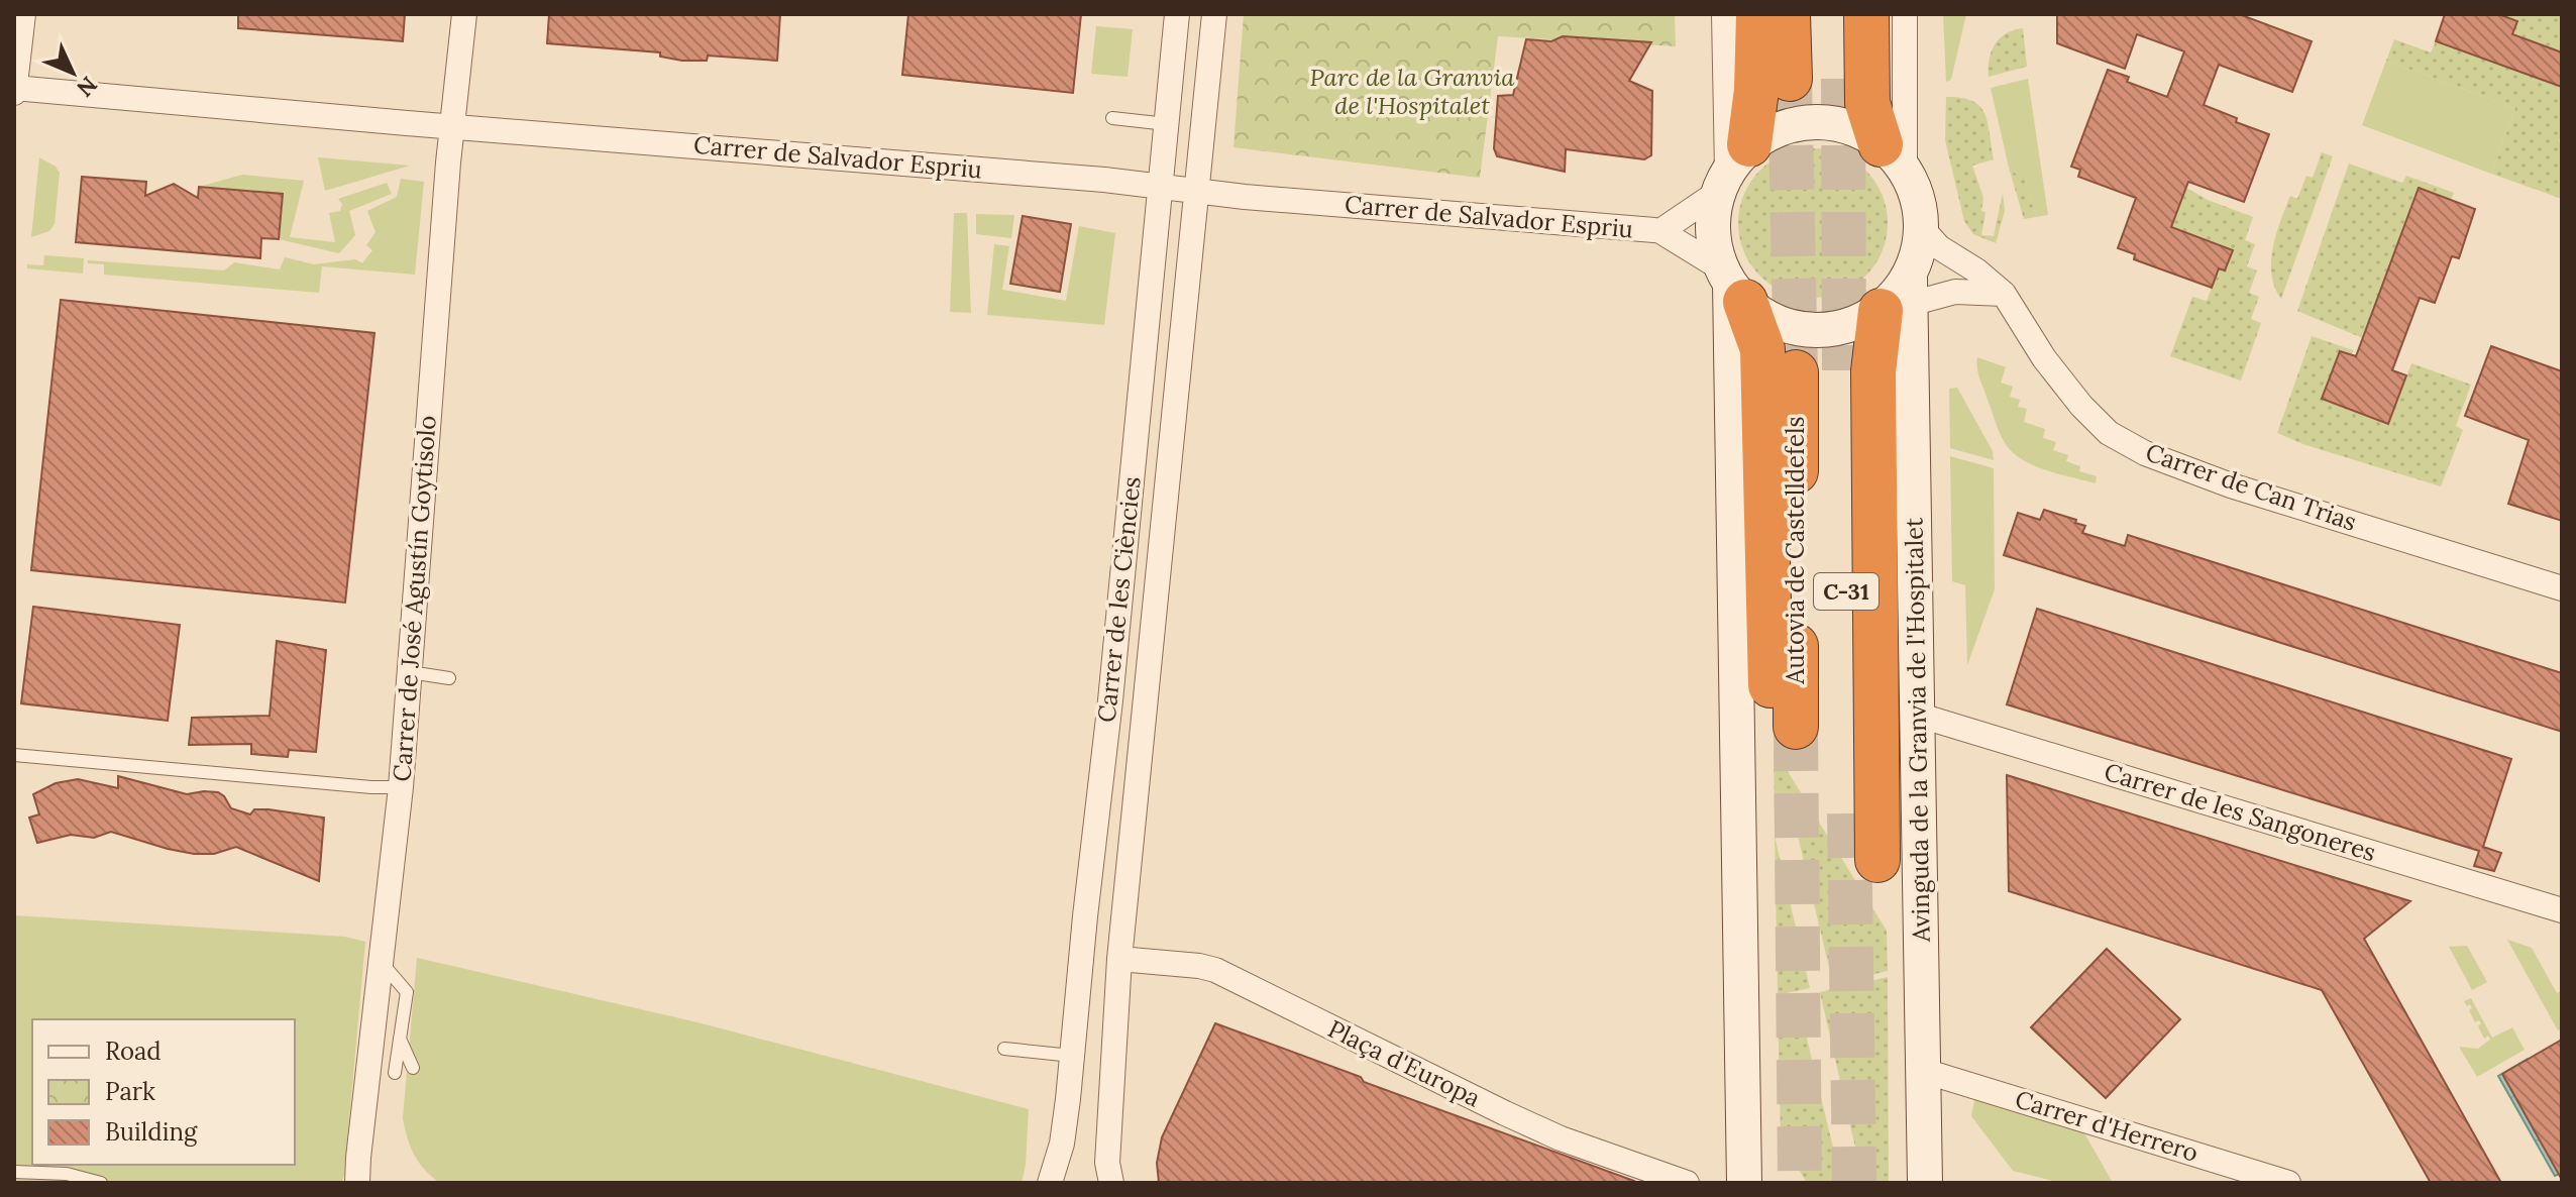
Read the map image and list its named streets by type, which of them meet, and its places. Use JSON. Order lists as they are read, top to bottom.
{
  "streets": {
    "highway": ["Autovia de Castelldefels", "C-31"],
    "main road": ["Avinguda de la Granvia de l'Hospitalet"],
    "street": [
      "Carrer de Salvador Espriu",
      "Carrer de Can Trias",
      "Carrer de José Agustín Goytisolo",
      "Carrer de les Ciències",
      "Carrer de les Sangoneres",
      "Plaça d'Europa",
      "Carrer d'Herrero"
    ]
  },
  "crossings": [
    ["Carrer de Salvador Espriu", "Carrer de Can Trias"],
    ["Carrer de Salvador Espriu", "Carrer de José Agustín Goytisolo"],
    ["Carrer de Salvador Espriu", "Carrer de les Ciències"],
    ["Carrer de Salvador Espriu", "Avinguda de la Granvia de l'Hospitalet"],
    ["Carrer de Can Trias", "Avinguda de la Granvia de l'Hospitalet"],
    ["Carrer de les Ciències", "Plaça d'Europa"],
    ["Avinguda de la Granvia de l'Hospitalet", "Carrer de les Sangoneres"],
    ["Avinguda de la Granvia de l'Hospitalet", "Carrer d'Herrero"]
  ],
  "parks": ["Parc de la Granvia de l'Hospitalet"],
  "legend": ["Road", "Park", "Building"],
  "north": "bottom right"
}
